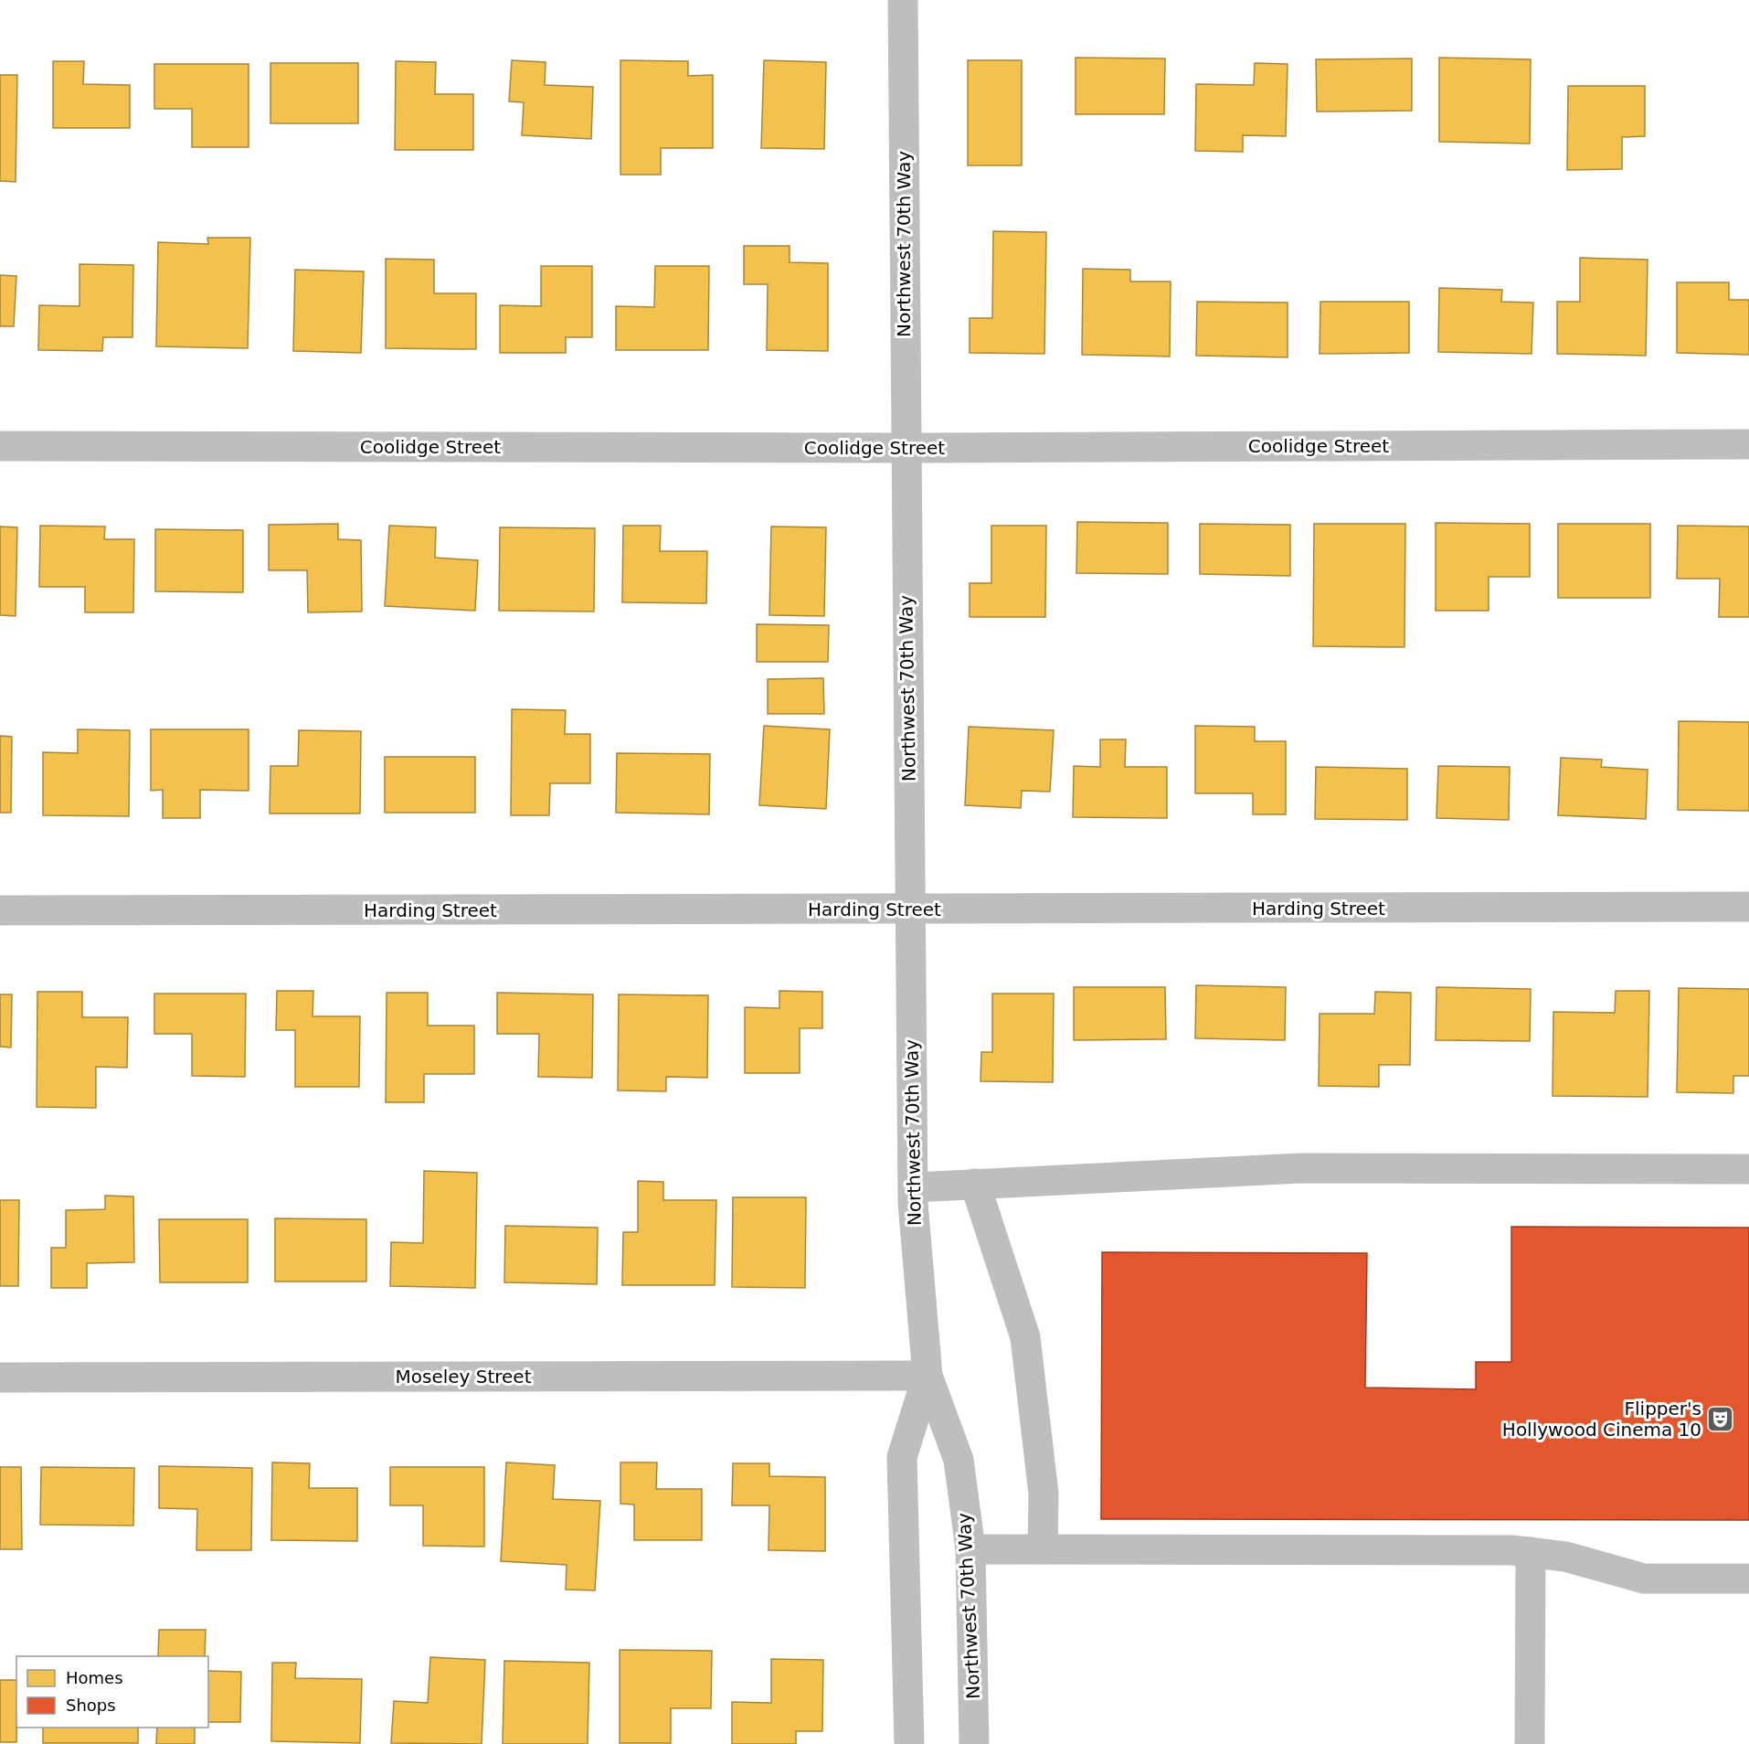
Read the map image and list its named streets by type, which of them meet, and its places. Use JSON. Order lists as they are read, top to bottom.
{
  "streets": {
    "street": [
      "Northwest 70th Way",
      "Coolidge Street",
      "Harding Street",
      "Moseley Street"
    ]
  },
  "crossings": [
    ["Northwest 70th Way", "Coolidge Street"],
    ["Northwest 70th Way", "Harding Street"],
    ["Northwest 70th Way", "Moseley Street"]
  ],
  "places": {
    "theatre": ["Flipper's Hollywood Cinema 10"]
  },
  "legend": ["Homes", "Shops"]
}
